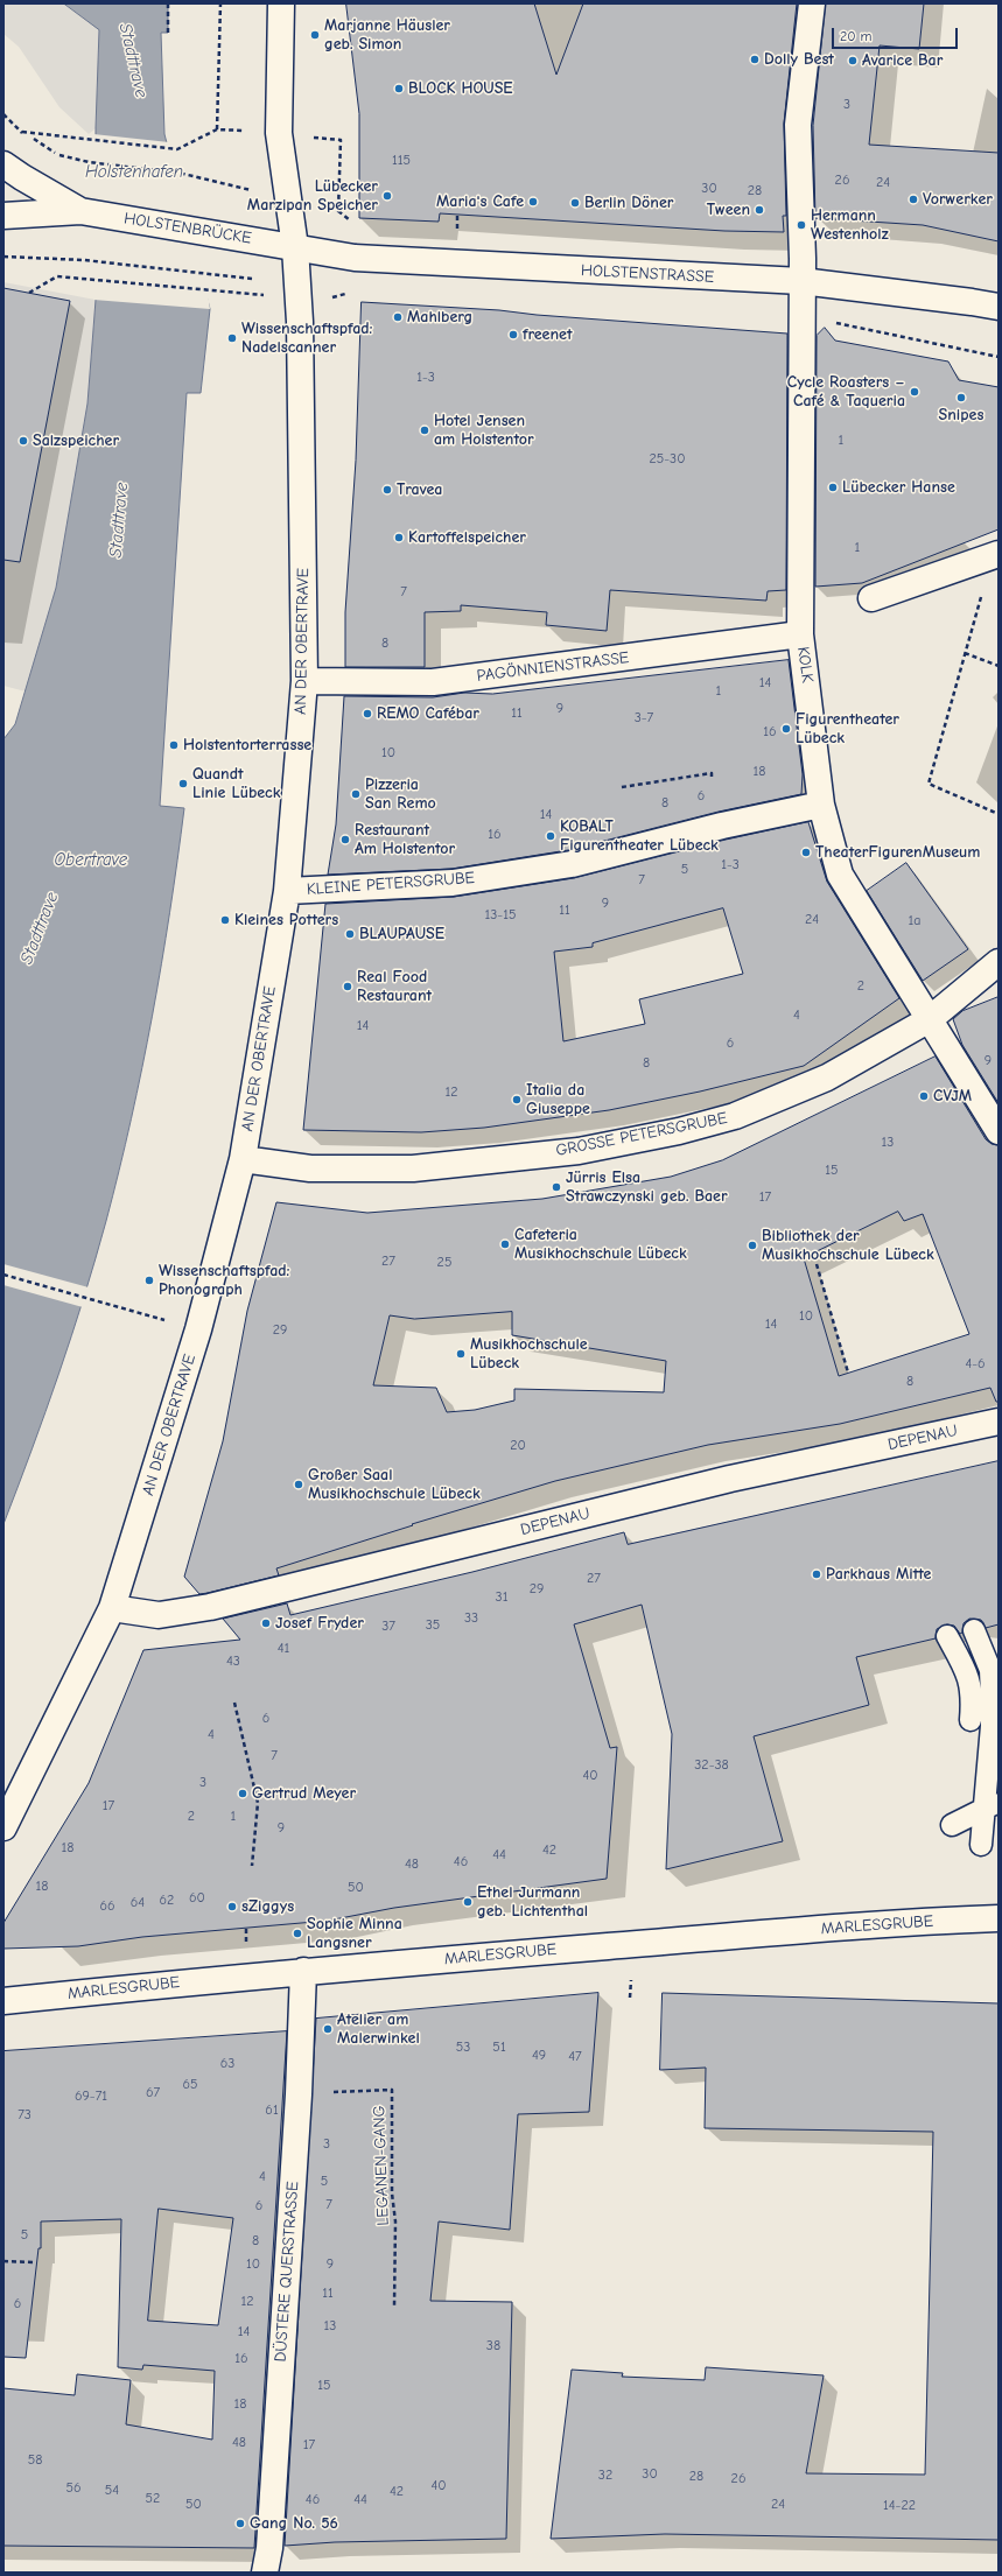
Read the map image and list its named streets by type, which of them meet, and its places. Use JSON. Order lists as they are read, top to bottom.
{
  "streets": {
    "street": [
      "HOLSTENBRÜCKE",
      "HOLSTENSTRASSE",
      "AN DER OBERTRAVE",
      "KOLK",
      "PAGÖNNIENSTRASSE",
      "KLEINE PETERSGRUBE",
      "GROSSE PETERSGRUBE",
      "DEPENAU",
      "MARLESGRUBE",
      "DÜSTERE QUERSTRASSE"
    ],
    "path": ["LEGANEN-GANG"]
  },
  "crossings": [
    ["HOLSTENBRÜCKE", "HOLSTENSTRASSE"],
    ["HOLSTENBRÜCKE", "AN DER OBERTRAVE"],
    ["HOLSTENSTRASSE", "AN DER OBERTRAVE"],
    ["HOLSTENSTRASSE", "KOLK"],
    ["AN DER OBERTRAVE", "PAGÖNNIENSTRASSE"],
    ["AN DER OBERTRAVE", "KLEINE PETERSGRUBE"],
    ["AN DER OBERTRAVE", "GROSSE PETERSGRUBE"],
    ["AN DER OBERTRAVE", "DEPENAU"],
    ["KOLK", "PAGÖNNIENSTRASSE"],
    ["KOLK", "KLEINE PETERSGRUBE"],
    ["KOLK", "GROSSE PETERSGRUBE"],
    ["MARLESGRUBE", "DÜSTERE QUERSTRASSE"],
    ["LEGANEN-GANG", "DÜSTERE QUERSTRASSE"]
  ],
  "water": ["Stadttrave", "Holstenhafen", "Obertrave"],
  "places": [
    "Marjanne Häusler geb. Simon",
    "Dolly Best",
    "Avarice Bar",
    "BLOCK HOUSE",
    "Lübecker Marzipan Speicher",
    "Vorwerker",
    "Maria's Cafe",
    "Berlin Döner",
    "Tween",
    "Hermann Westenholz",
    "Mahlberg",
    "freenet",
    "Wissenschaftspfad: Nadelscanner",
    "Cycle Roasters – Café & Taqueria",
    "Snipes",
    "Hotel Jensen am Holstentor",
    "Salzspeicher",
    "Lübecker Hanse",
    "Travea",
    "Kartoffelspeicher",
    "REMO Cafébar",
    "Figurentheater Lübeck",
    "Holstentorterrasse",
    "Quandt Linie Lübeck",
    "Pizzeria San Remo",
    "KOBALT Figurentheater Lübeck",
    "Restaurant Am Holstentor",
    "TheaterFigurenMuseum",
    "Kleines Potters",
    "BLAUPAUSE",
    "Real Food Restaurant",
    "CVJM",
    "Italia da Giuseppe",
    "Jürris Elsa Strawczynski geb. Baer",
    "Cafeteria Musikhochschule Lübeck",
    "Bibliothek der Musikhochschule Lübeck",
    "Wissenschaftspfad: Phonograph",
    "Musikhochschule Lübeck",
    "Großer Saal Musikhochschule Lübeck",
    "Parkhaus Mitte",
    "Josef Fryder",
    "Gertrud Meyer",
    "Ethel Jurmann geb. Lichtenthal",
    "sZiggys",
    "Sophie Minna Langsner",
    "Atelier am Malerwinkel",
    "Gang No. 56"
  ],
  "house_numbers": [
    "3",
    "115",
    "26",
    "24",
    "30",
    "28",
    "1-3",
    "1",
    "25-30",
    "1",
    "7",
    "8",
    "14",
    "1",
    "9",
    "11",
    "3-7",
    "16",
    "10",
    "18",
    "6",
    "8",
    "14",
    "16",
    "1-3",
    "5",
    "7",
    "9",
    "11",
    "13-15",
    "24",
    "1a",
    "2",
    "4",
    "14",
    "6",
    "9",
    "8",
    "12",
    "13",
    "15",
    "17",
    "27",
    "25",
    "10",
    "14",
    "29",
    "4-6",
    "8",
    "20",
    "27",
    "29",
    "31",
    "33",
    "35",
    "37",
    "41",
    "43",
    "6",
    "4",
    "7",
    "32-38",
    "40",
    "3",
    "17",
    "2",
    "1",
    "9",
    "18",
    "42",
    "44",
    "46",
    "48",
    "18",
    "50",
    "60",
    "62",
    "64",
    "66",
    "53",
    "51",
    "49",
    "47",
    "63",
    "65",
    "67",
    "69-71",
    "61",
    "73",
    "3",
    "4",
    "5",
    "7",
    "6",
    "5",
    "8",
    "10",
    "9",
    "11",
    "12",
    "6",
    "13",
    "14",
    "38",
    "16",
    "15",
    "18",
    "48",
    "17",
    "58",
    "30",
    "32",
    "28",
    "26",
    "40",
    "56",
    "54",
    "42",
    "52",
    "46",
    "44",
    "50",
    "24",
    "14-22"
  ],
  "scale_bar": "20 m"
}
